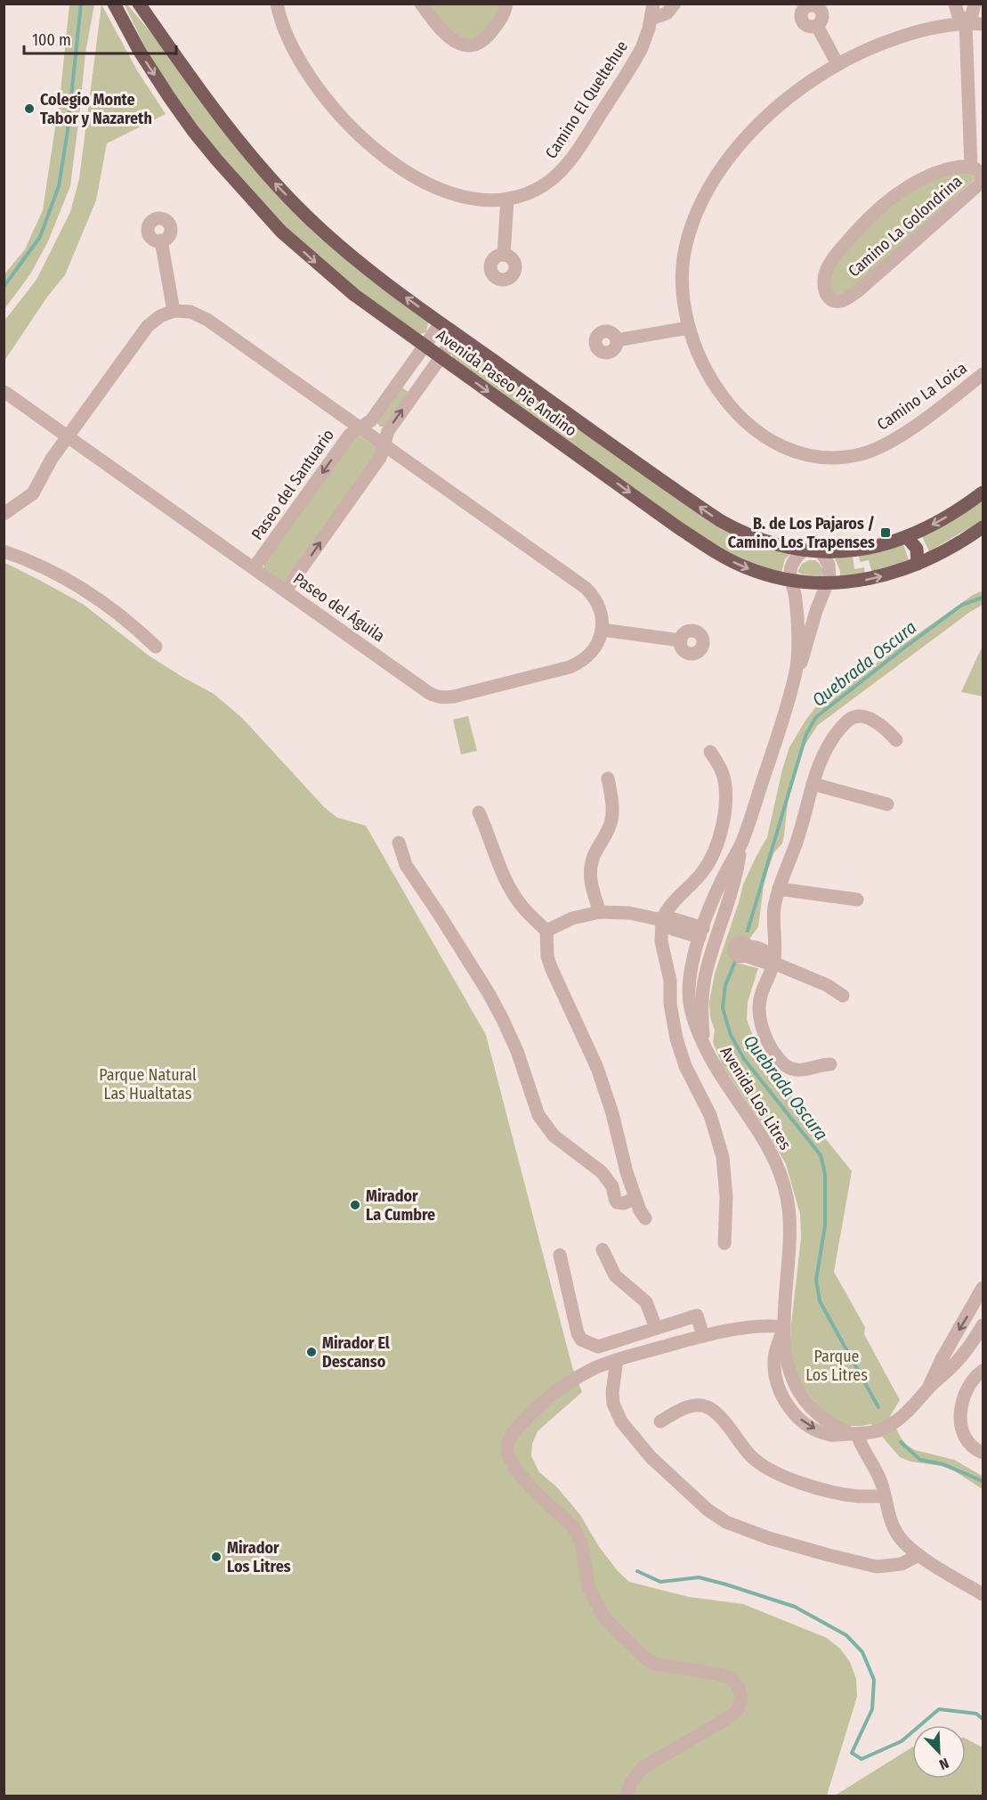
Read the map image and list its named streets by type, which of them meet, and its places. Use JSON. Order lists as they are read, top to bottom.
{
  "streets": {
    "main road": ["Avenida Paseo Pie Andino"],
    "street": [
      "Camino El Queltehue",
      "Camino La Golondrina",
      "Camino La Loica",
      "Paseo del Santuario",
      "Paseo del Águila",
      "Avenida Los Litres"
    ]
  },
  "crossings": [
    ["Avenida Paseo Pie Andino", "Paseo del Santuario"],
    ["Avenida Paseo Pie Andino", "Avenida Los Litres"],
    ["Paseo del Santuario", "Paseo del Águila"]
  ],
  "water": ["Quebrada Oscura"],
  "parks": ["Parque Natural Las Hualtatas", "Parque Los Litres"],
  "places": {
    "other": [
      "Colegio Monte Tabor y Nazareth",
      "Mirador La Cumbre",
      "Mirador El Descanso",
      "Mirador Los Litres"
    ],
    "transit": ["B. de Los Pajaros / Camino Los Trapenses"]
  },
  "scale_bar": "100 m",
  "north": "bottom right"
}
